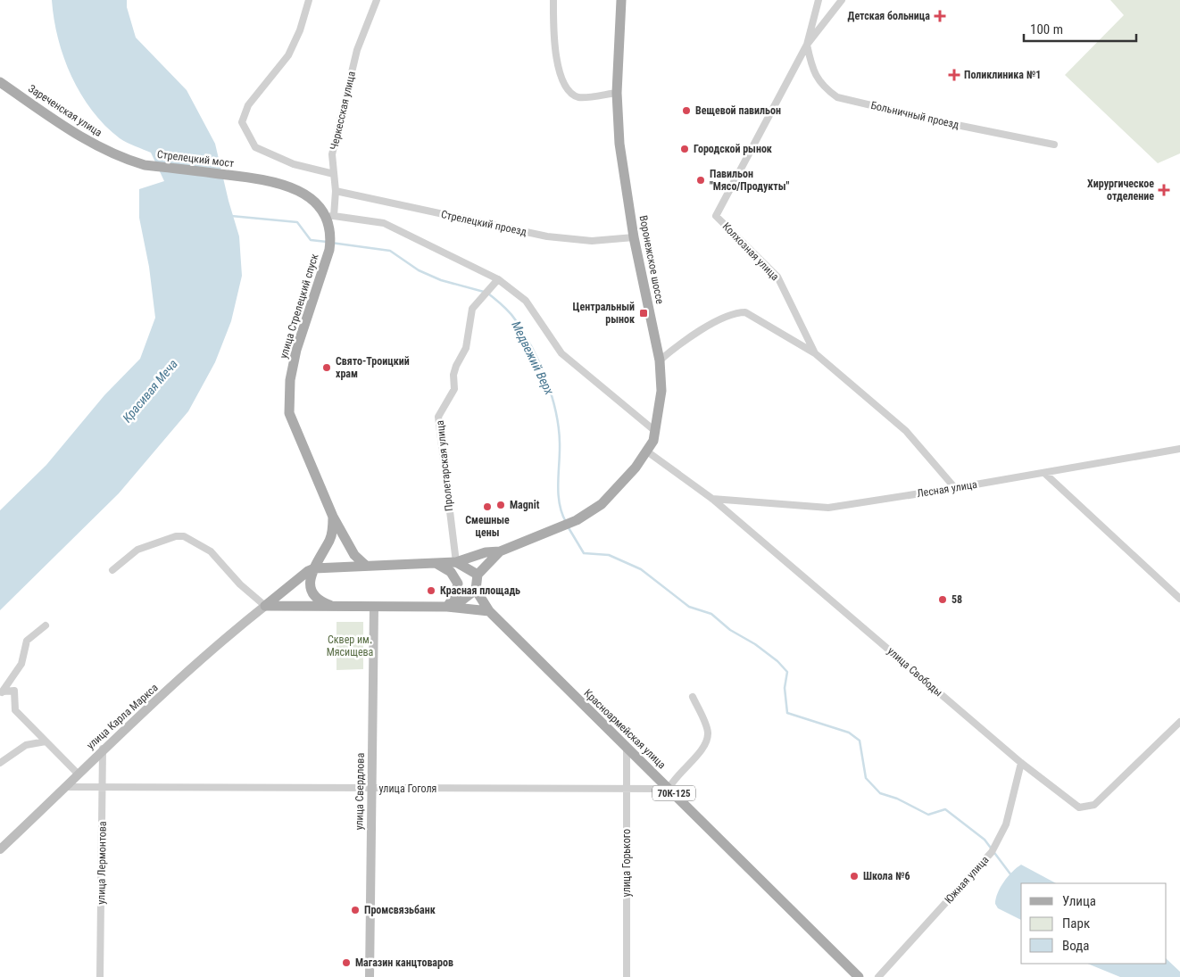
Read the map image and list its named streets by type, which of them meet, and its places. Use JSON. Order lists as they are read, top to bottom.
{
  "streets": {
    "main road": [
      "Зареченская улица",
      "Стрелецкий мост",
      "Воронежское шоссе",
      "улица Стрелецкий спуск",
      "улица Карла Маркса",
      "Красноармейская улица",
      "улица Свердлова",
      "70К-125"
    ],
    "street": [
      "Черкесская улица",
      "Больничный проезд",
      "Стрелецкий проезд",
      "Колхозная улица",
      "Пролетарская улица",
      "Лесная улица",
      "улица Свободы",
      "улица Гоголя",
      "улица Лермонтова",
      "улица Горького",
      "Южная улица"
    ]
  },
  "crossings": [
    ["Зареченская улица", "Стрелецкий мост"],
    ["Черкесская улица", "Стрелецкий проезд"],
    ["Черкесская улица", "улица Стрелецкий спуск"],
    ["Больничный проезд", "Колхозная улица"],
    ["Стрелецкий мост", "улица Стрелецкий спуск"],
    ["Стрелецкий проезд", "Воронежское шоссе"],
    ["Колхозная улица", "Лесная улица"],
    ["Воронежское шоссе", "улица Свободы"],
    ["Лесная улица", "улица Свободы"],
    ["улица Свободы", "Южная улица"],
    ["улица Карла Маркса", "улица Гоголя"],
    ["улица Карла Маркса", "улица Лермонтова"],
    ["Красноармейская улица", "улица Гоголя"],
    ["Красноармейская улица", "улица Горького"],
    ["улица Гоголя", "улица Свердлова"],
    ["улица Гоголя", "улица Лермонтова"],
    ["улица Гоголя", "улица Горького"]
  ],
  "water": ["Медвежий Верх", "Красивая Меча"],
  "parks": ["Сквер им. Мясищева"],
  "places": {
    "health": ["Детская больница", "Поликлиника №1", "Хирургическое отделение"],
    "other": [
      "Вещевой павильон",
      "Городской рынок",
      "Павильон \"Мясо/Продукты\"",
      "Свято-Троицкий храм",
      "Magnit",
      "Смешные цены",
      "Красная площадь",
      "58",
      "Школа №6",
      "Промсвязьбанк",
      "Магазин канцтоваров"
    ],
    "transit": ["Центральный рынок"]
  },
  "legend": ["Улица", "Парк", "Вода"],
  "scale_bar": "100 m"
}
